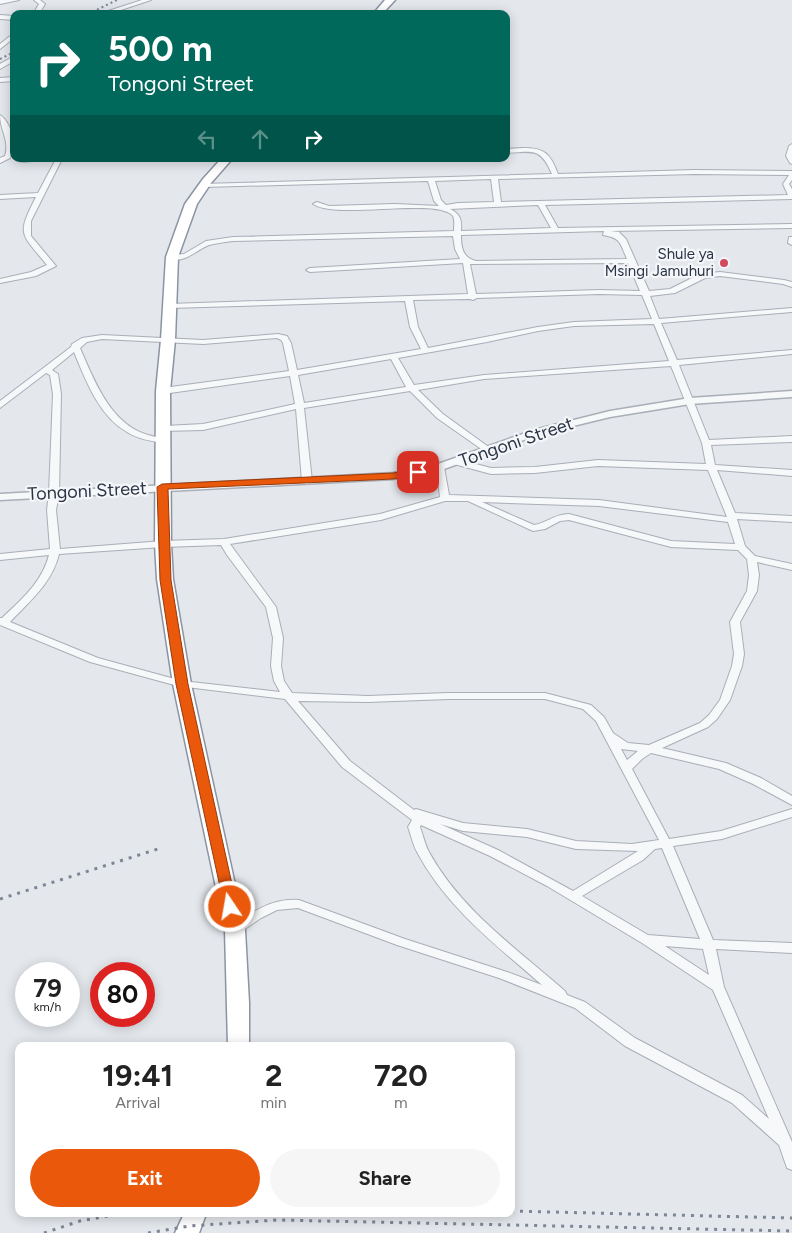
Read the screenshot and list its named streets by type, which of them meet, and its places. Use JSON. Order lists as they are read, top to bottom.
{
  "streets": {
    "street": ["Tongoni Street"]
  },
  "places": ["Shule ya Msingi Jamuhuri"],
  "page": {
    "turn": ["500 m", "Tongoni Street"],
    "speed": "79 km/h",
    "limit": "80",
    "eta": [
      "19:41",
      "Arrival",
      "2",
      "min",
      "720",
      "m"
    ],
    "buttons": ["Exit", "Share"]
  }
}
